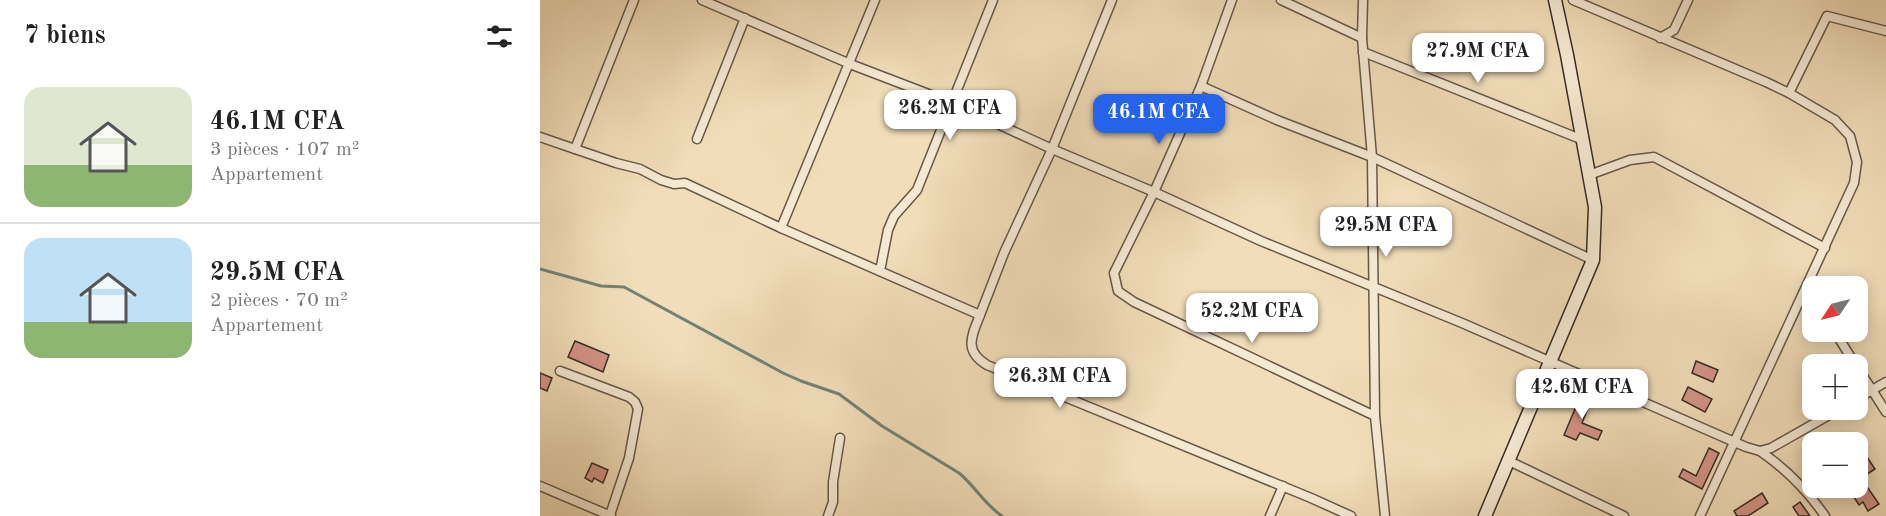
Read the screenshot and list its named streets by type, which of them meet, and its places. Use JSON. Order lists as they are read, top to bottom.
{
  "north": "bottom left",
  "page": {
    "heading": "7 biens",
    "price": [
      "27.9M CFA",
      "26.2M CFA",
      "46.1M CFA",
      "29.5M CFA",
      "52.2M CFA",
      "26.3M CFA",
      "42.6M CFA"
    ],
    "list": [
      {
        "name": "46.1M CFA",
        "note": "3 pièces · 107 m² · Appartement"
      },
      {
        "name": "29.5M CFA",
        "note": "2 pièces · 70 m² · Appartement"
      }
    ],
    "map_buttons": ["+", "−"]
  }
}
